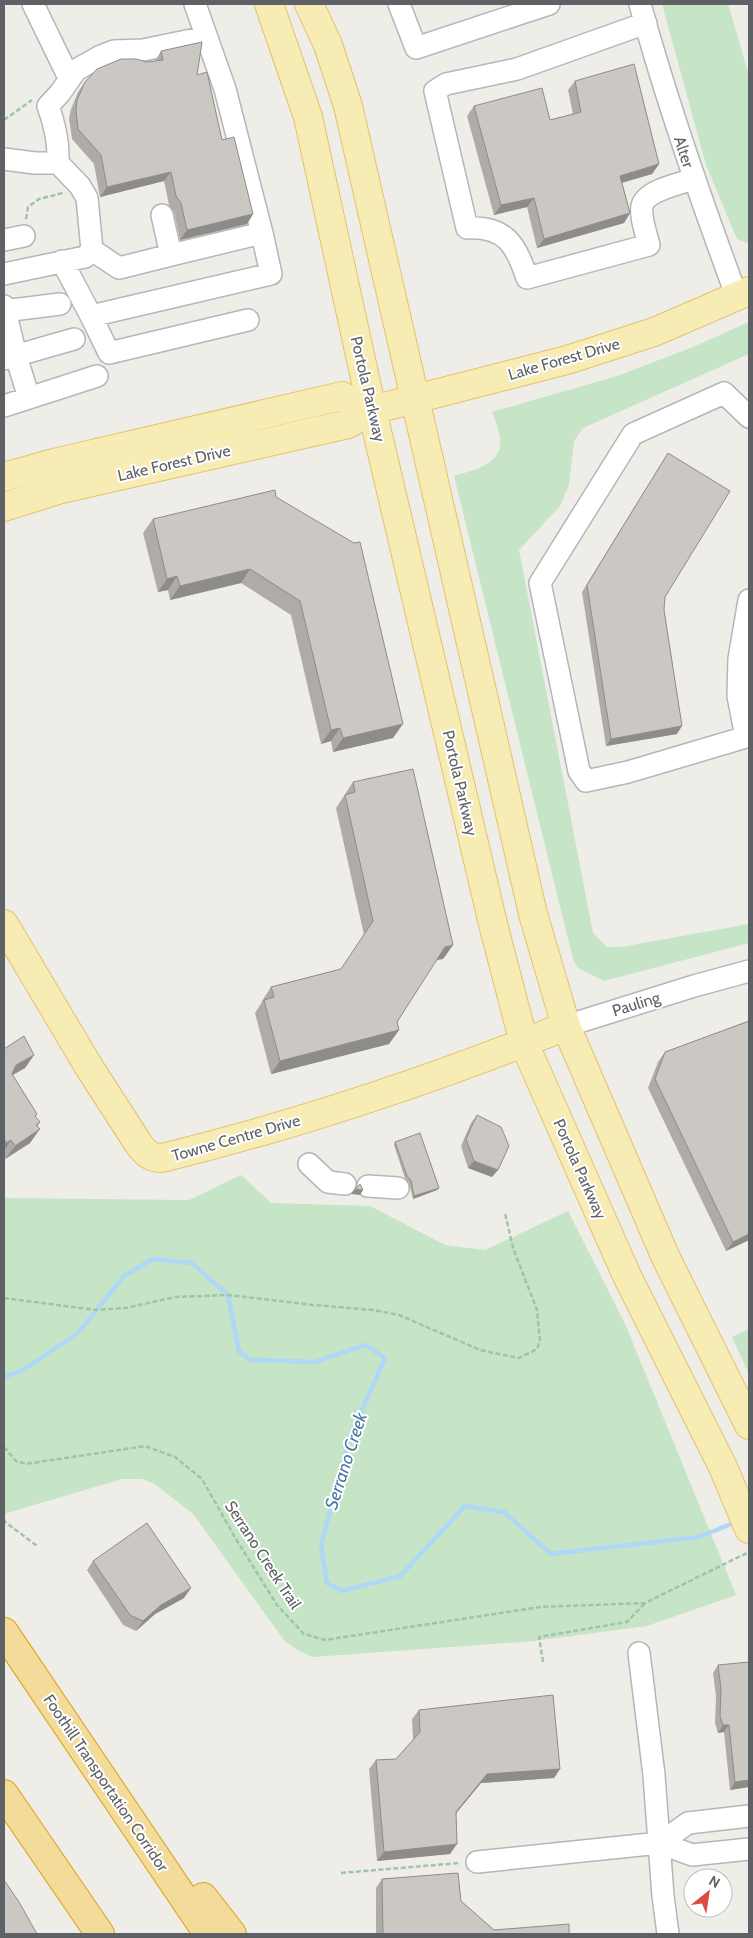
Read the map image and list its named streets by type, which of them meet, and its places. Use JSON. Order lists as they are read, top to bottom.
{
  "streets": {
    "highway": ["Foothill Transportation Corridor"],
    "main road": [
      "Lake Forest Drive",
      "Portola Parkway",
      "Pauling",
      "Towne Centre Drive"
    ],
    "street": ["Alter"],
    "path": ["Serrano Creek Trail"]
  },
  "crossings": [
    ["Alter", "Lake Forest Drive"],
    ["Lake Forest Drive", "Portola Parkway"],
    ["Portola Parkway", "Pauling"],
    ["Portola Parkway", "Towne Centre Drive"],
    ["Pauling", "Towne Centre Drive"]
  ],
  "water": ["Serrano Creek"],
  "north": "top right"
}
